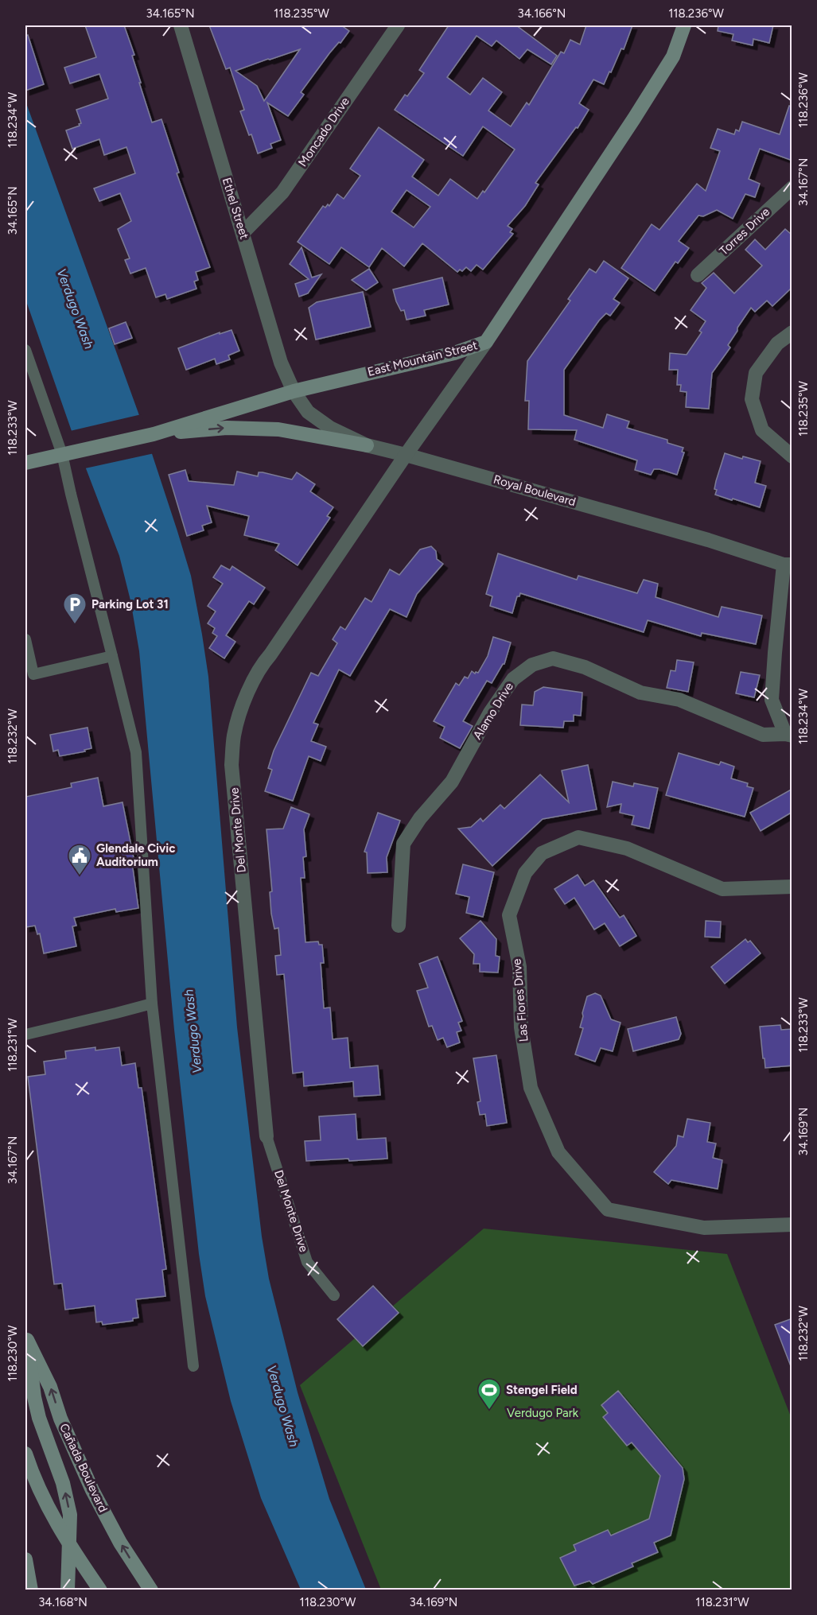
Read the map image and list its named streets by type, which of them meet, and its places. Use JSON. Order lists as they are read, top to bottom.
{
  "streets": {
    "street": [
      "Moncado Drive",
      "Ethel Street",
      "Torres Drive",
      "East Mountain Street",
      "Royal Boulevard",
      "Alamo Drive",
      "Del Monte Drive",
      "Las Flores Drive",
      "Cañada Boulevard"
    ]
  },
  "crossings": [
    ["Moncado Drive", "Ethel Street"],
    ["Ethel Street", "East Mountain Street"],
    ["Ethel Street", "Royal Boulevard"],
    ["East Mountain Street", "Royal Boulevard"],
    ["East Mountain Street", "Del Monte Drive"],
    ["Royal Boulevard", "Alamo Drive"],
    ["Royal Boulevard", "Del Monte Drive"]
  ],
  "water": ["Verdugo Wash"],
  "parks": ["Verdugo Park"],
  "places": {
    "parking": ["Parking Lot 31"],
    "public building": ["Glendale Civic Auditorium"],
    "sports": ["Stengel Field"]
  },
  "coordinates": [
    "34.165°N",
    "118.235°W",
    "34.166°N",
    "118.236°W",
    "118.234°W",
    "34.167°N",
    "118.233°W",
    "118.232°W",
    "118.231°W",
    "34.169°N",
    "118.230°W",
    "34.168°N"
  ]
}
